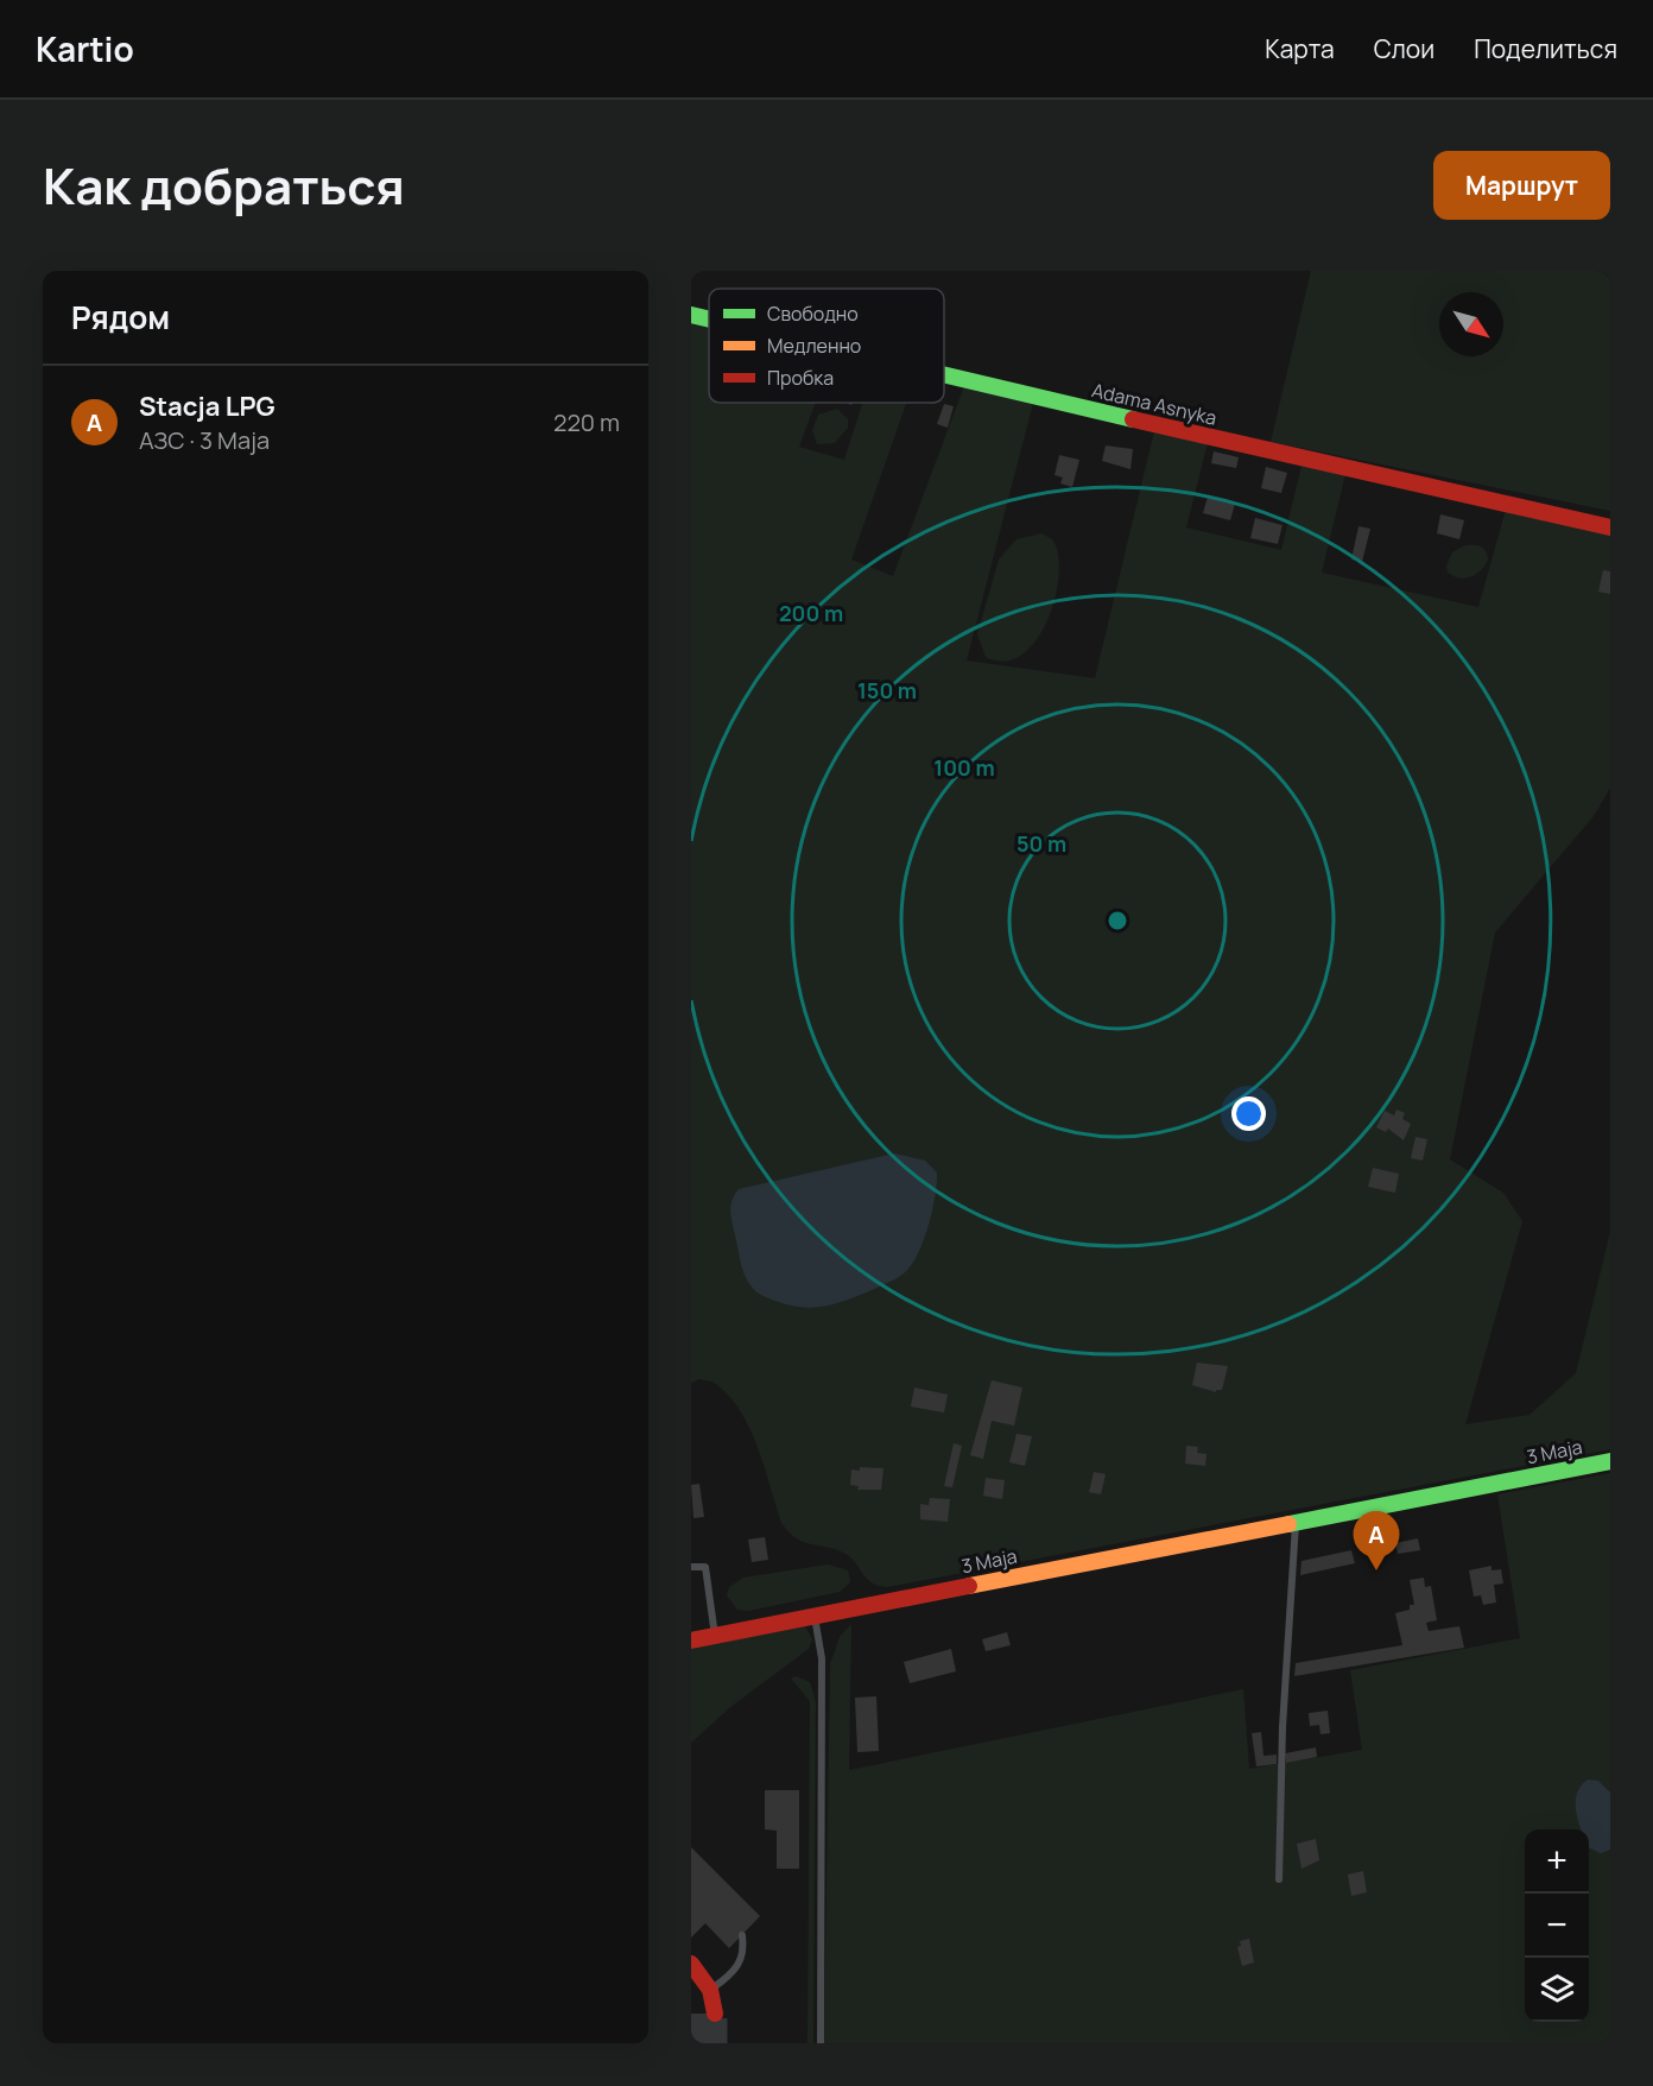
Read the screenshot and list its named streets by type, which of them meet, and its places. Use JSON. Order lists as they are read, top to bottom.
{
  "streets": {
    "main road": ["Adama Asnyka", "3 Maja"]
  },
  "legend": ["Свободно", "Медленно", "Пробка"],
  "north": "bottom right",
  "page": {
    "header": "Kartio",
    "nav": ["Карта", "Слои", "Поделиться"],
    "title": "Как добраться",
    "buttons": "Маршрут",
    "heading": "Рядом",
    "list": [
      {
        "mark": "A",
        "name": "Stacja LPG",
        "note": "АЗС · 3 Maja",
        "value": "220 m"
      }
    ],
    "pins": "A",
    "map_buttons": ["+", "−"]
  },
  "rings": [
    "200 m",
    "150 m",
    "100 m",
    "50 m"
  ]
}
